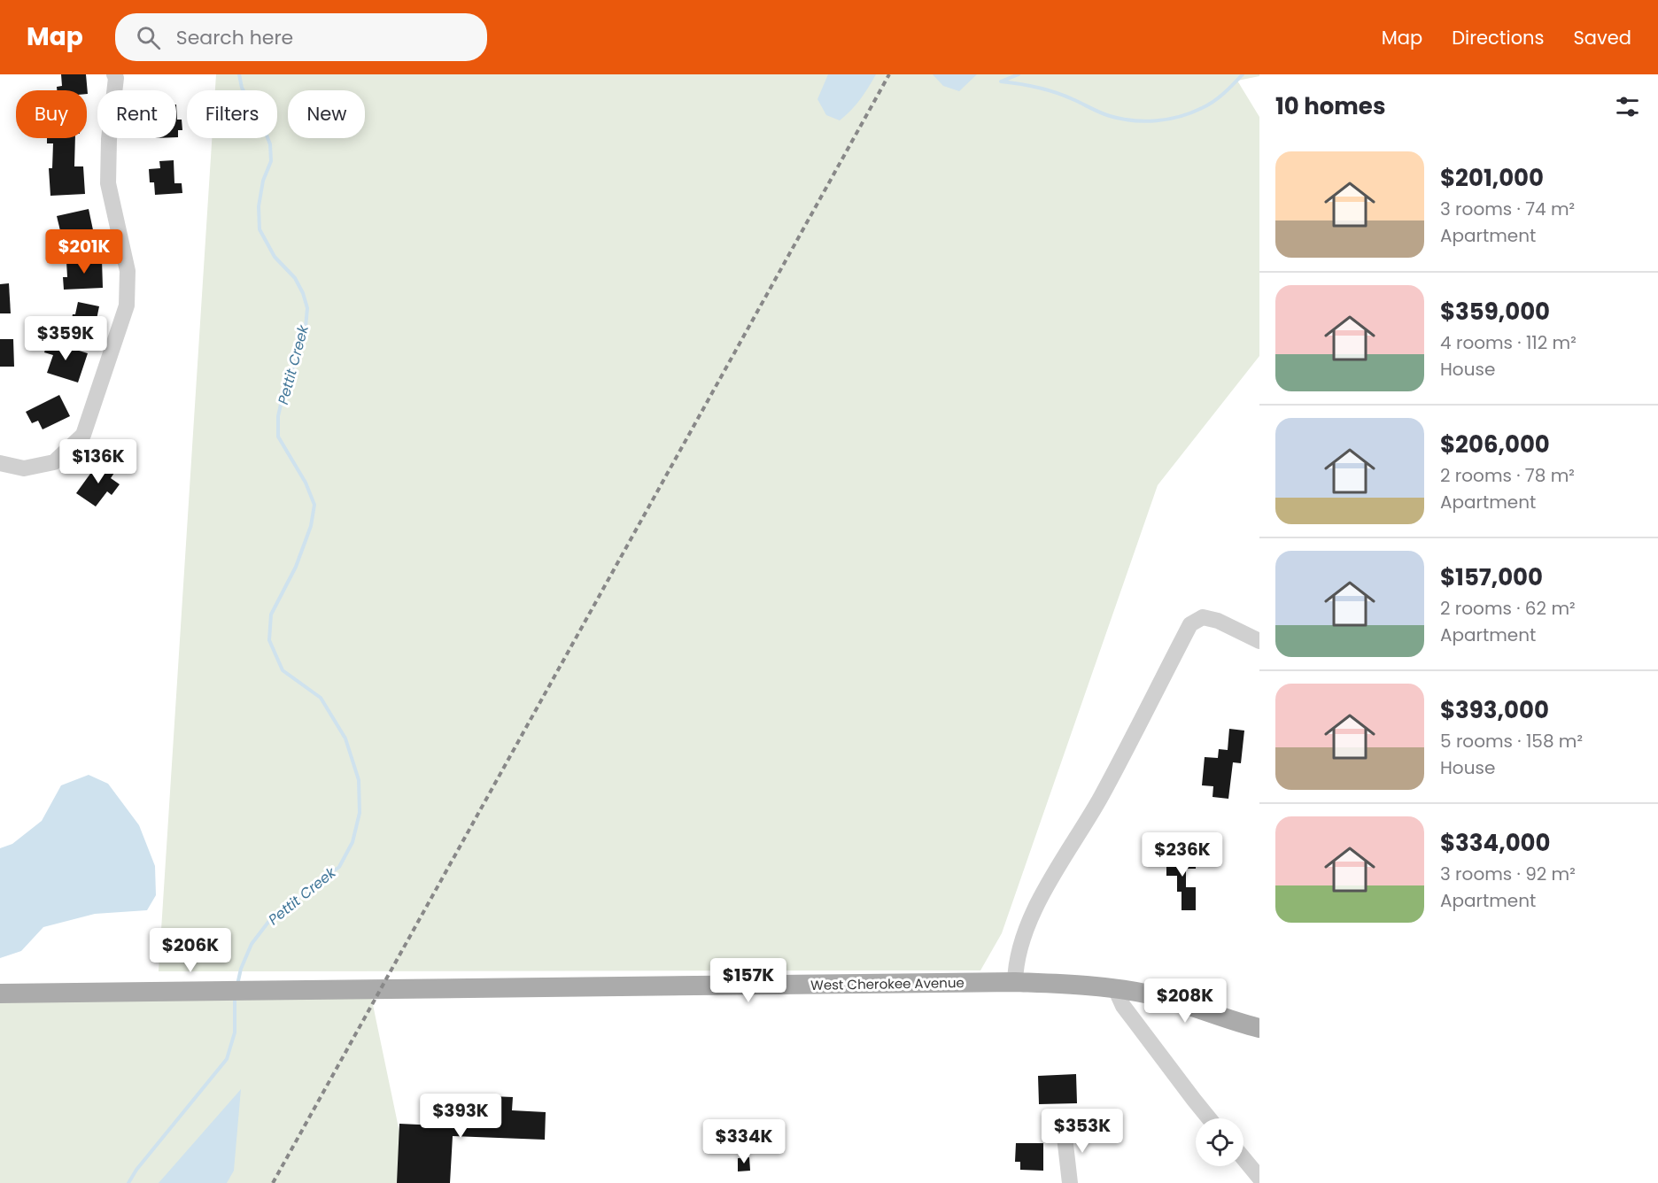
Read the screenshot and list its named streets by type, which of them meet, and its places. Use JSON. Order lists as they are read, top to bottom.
{
  "streets": {
    "main road": ["West Cherokee Avenue"]
  },
  "water": ["Pettit Creek"],
  "page": {
    "header": "Map",
    "search": "Search here",
    "nav": ["Map", "Directions", "Saved"],
    "heading": "10 homes",
    "chip": [
      "Buy",
      "Rent",
      "Filters",
      "New"
    ],
    "list": [
      {
        "name": "$201,000",
        "note": "3 rooms · 74 m² · Apartment"
      },
      {
        "name": "$359,000",
        "note": "4 rooms · 112 m² · House"
      },
      {
        "name": "$206,000",
        "note": "2 rooms · 78 m² · Apartment"
      },
      {
        "name": "$157,000",
        "note": "2 rooms · 62 m² · Apartment"
      },
      {
        "name": "$393,000",
        "note": "5 rooms · 158 m² · House"
      },
      {
        "name": "$334,000",
        "note": "3 rooms · 92 m² · Apartment"
      }
    ],
    "price": [
      "$201K",
      "$359K",
      "$136K",
      "$236K",
      "$206K",
      "$157K",
      "$208K",
      "$393K",
      "$353K",
      "$334K"
    ]
  }
}
